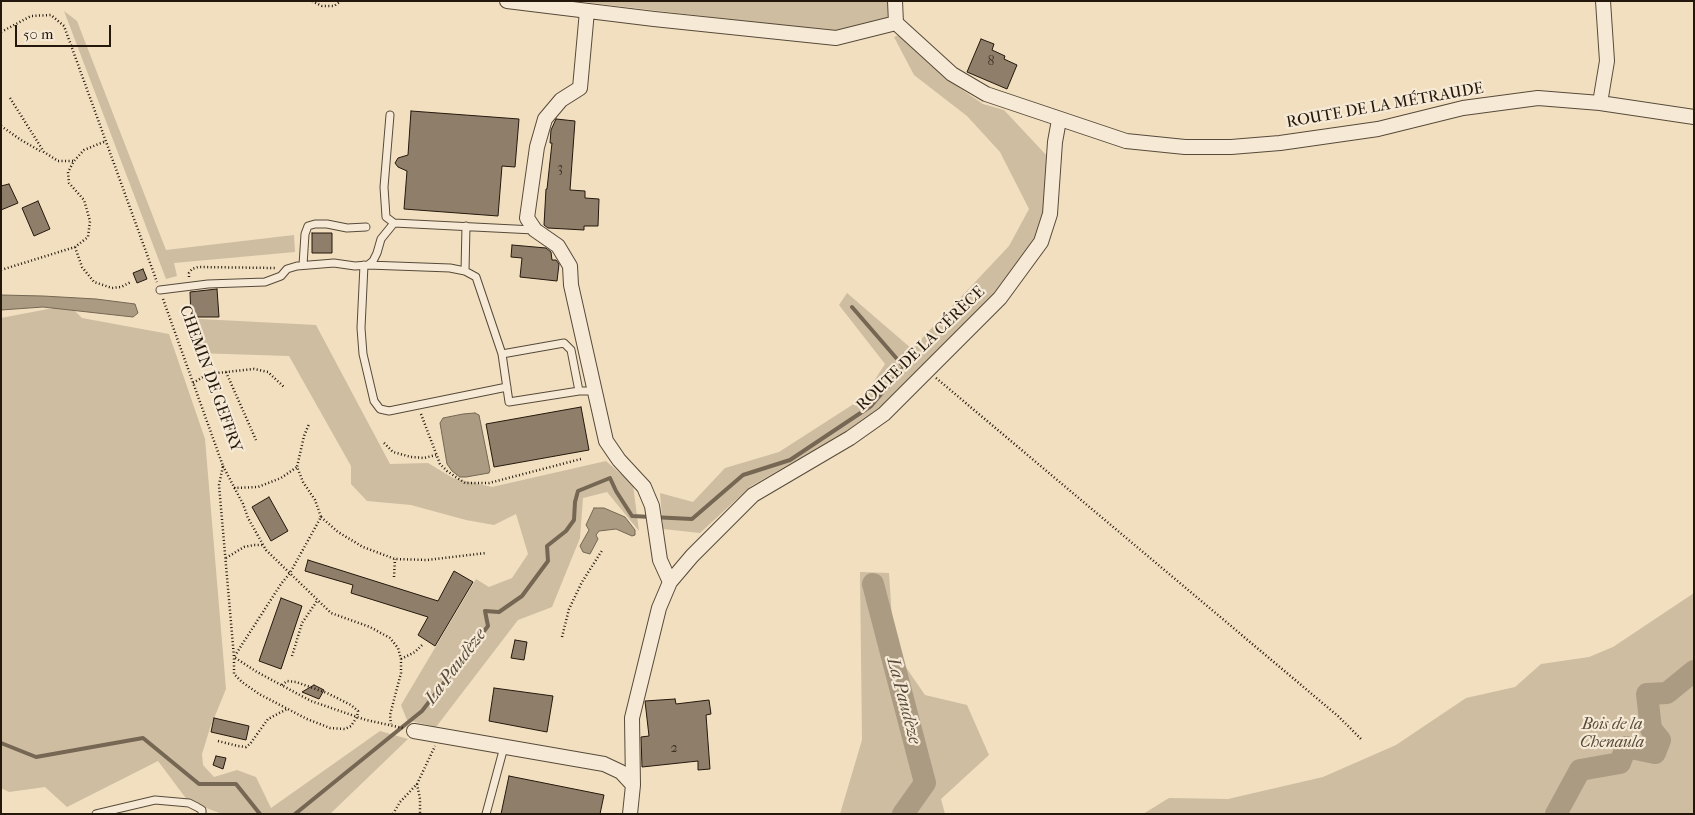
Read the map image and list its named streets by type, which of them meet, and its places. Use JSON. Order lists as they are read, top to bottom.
{
  "streets": {
    "street": ["ROUTE DE LA MÉTRAUDE", "ROUTE DE LA CÉRÈCE"],
    "path": ["CHEMIN DE GEFFRY"]
  },
  "crossings": [
    ["ROUTE DE LA MÉTRAUDE", "ROUTE DE LA CÉRÈCE"]
  ],
  "water": ["La Paudèze"],
  "parks": ["Bois de la Chenaula"],
  "house_numbers": ["8", "3", "2"],
  "scale_bar": "50 m"
}
